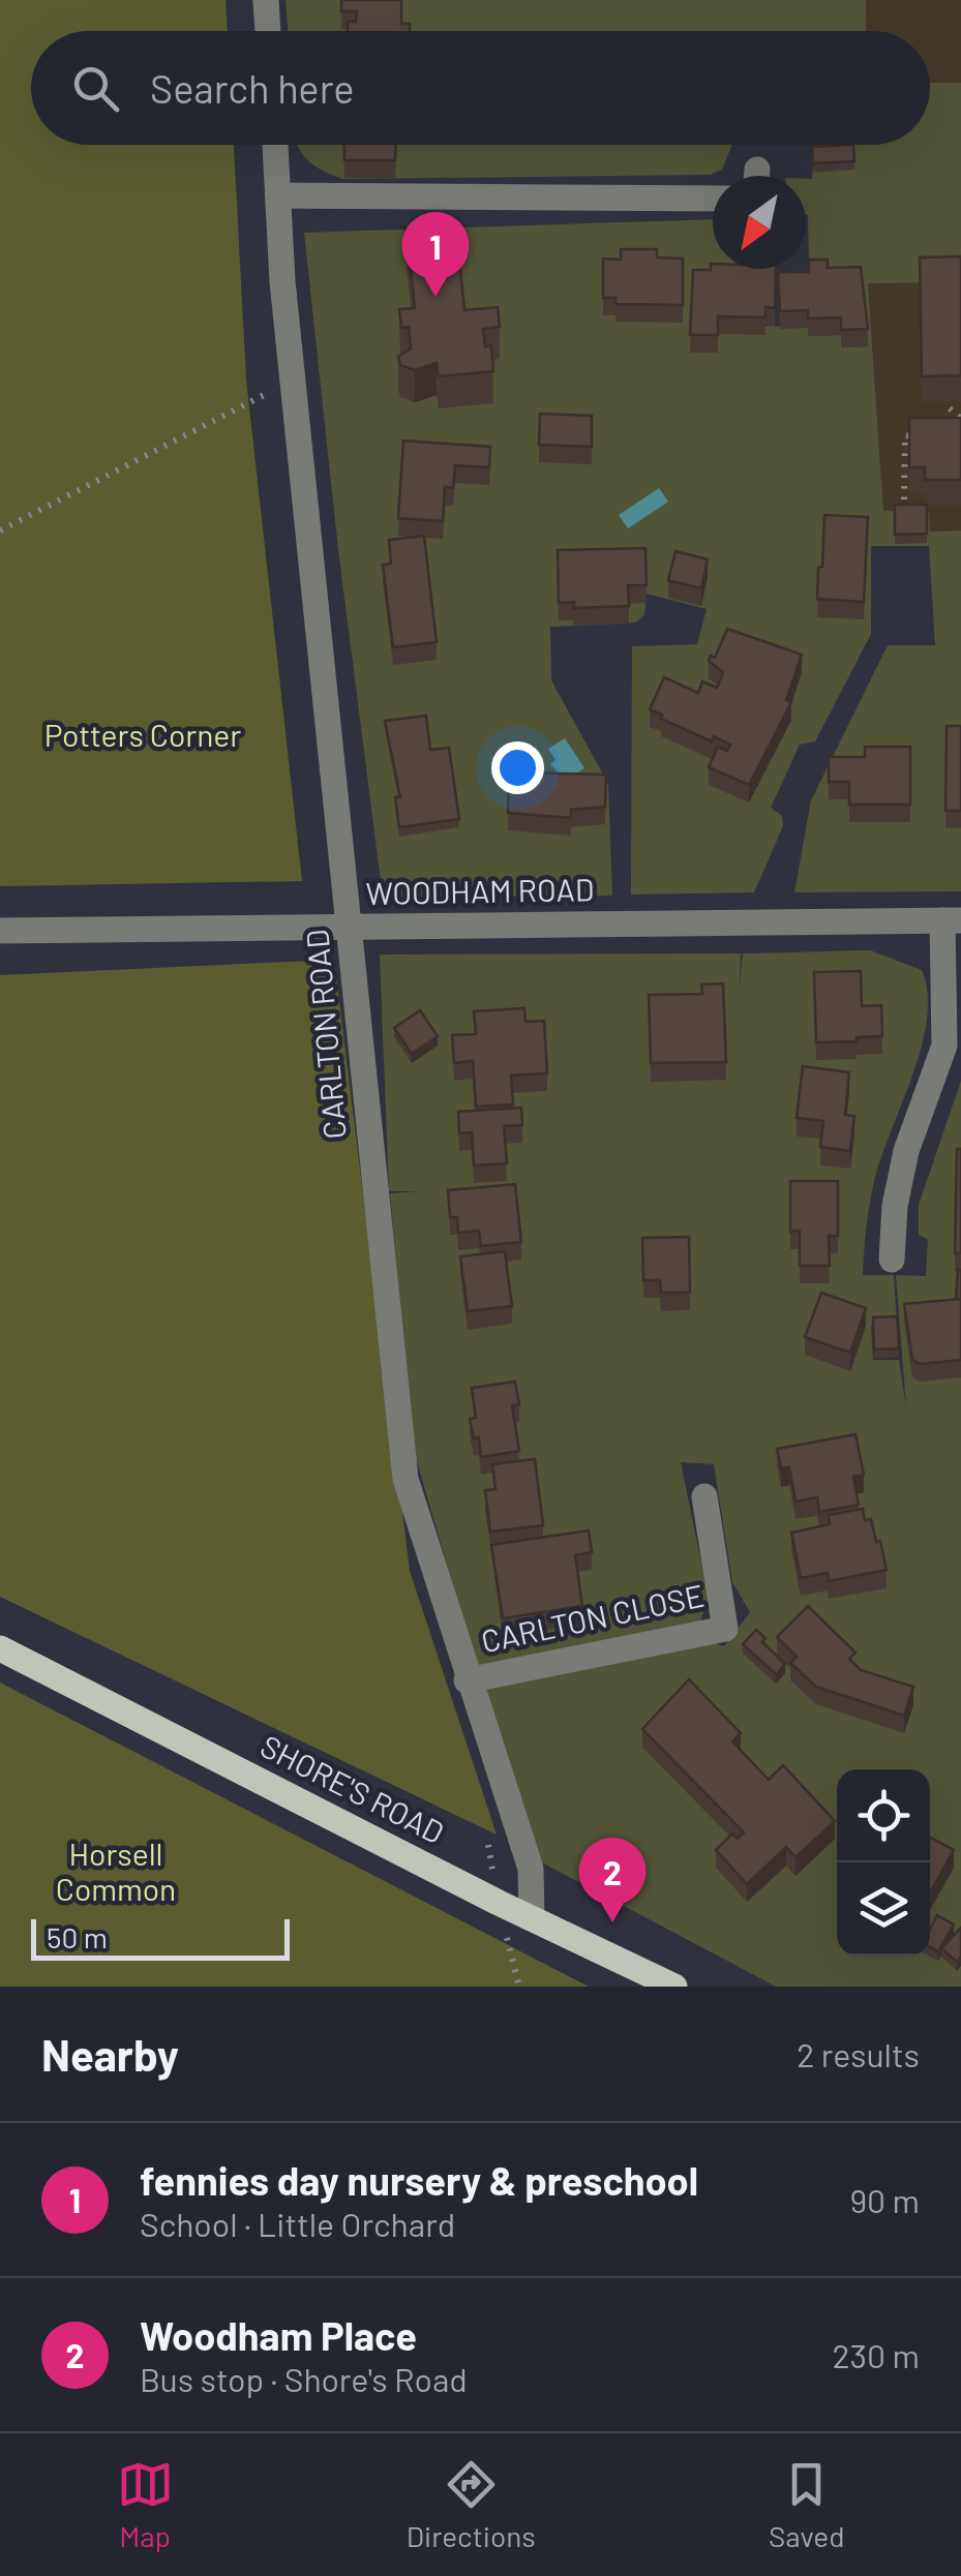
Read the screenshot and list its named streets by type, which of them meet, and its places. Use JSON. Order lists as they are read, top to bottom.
{
  "streets": {
    "main road": ["SHORE'S ROAD"],
    "street": ["WOODHAM ROAD", "CARLTON ROAD", "CARLTON CLOSE"]
  },
  "crossings": [
    ["WOODHAM ROAD", "CARLTON ROAD"],
    ["CARLTON ROAD", "CARLTON CLOSE"],
    ["CARLTON ROAD", "SHORE'S ROAD"]
  ],
  "parks": ["Potters Corner", "Horsell Common"],
  "scale_bar": "50 m",
  "north": "bottom left",
  "page": {
    "search": "Search here",
    "pins": ["1", "2"],
    "scale": "50 m",
    "heading": ["Nearby", "2 results"],
    "list": [
      {
        "mark": "1",
        "name": "fennies day nursery & preschool",
        "note": "School · Little Orchard",
        "value": "90 m"
      },
      {
        "mark": "2",
        "name": "Woodham Place",
        "note": "Bus stop · Shore's Road",
        "value": "230 m"
      }
    ],
    "nav": ["Map", "Directions", "Saved"]
  }
}
